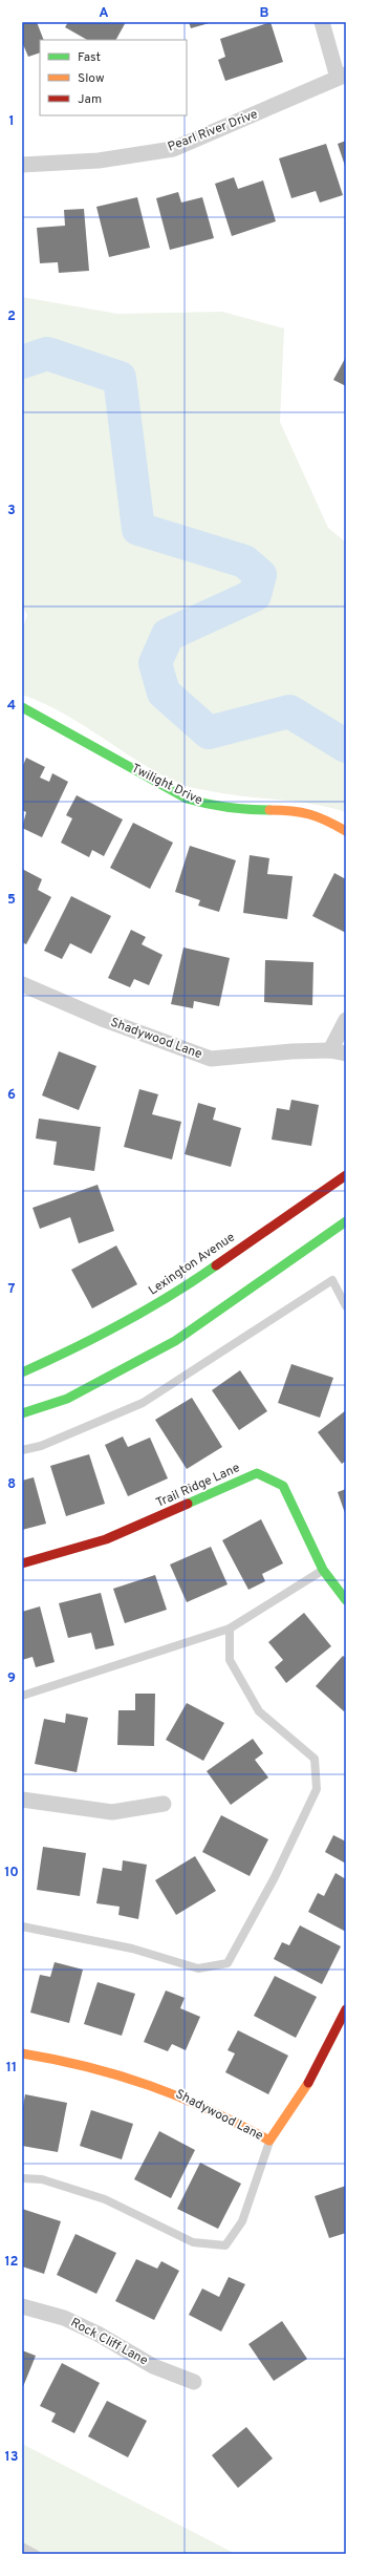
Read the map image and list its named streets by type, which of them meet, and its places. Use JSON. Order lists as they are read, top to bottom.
{
  "streets": {
    "street": [
      "Pearl River Drive",
      "Twilight Drive",
      "Shadywood Lane",
      "Lexington Avenue",
      "Trail Ridge Lane",
      "Rock Cliff Lane"
    ]
  },
  "legend": ["Fast", "Slow", "Jam"],
  "grid": {
    "columns": ["A", "B"],
    "rows": [
      "1",
      "2",
      "3",
      "4",
      "5",
      "6",
      "7",
      "8",
      "9",
      "10",
      "11",
      "12",
      "13"
    ]
  }
}
